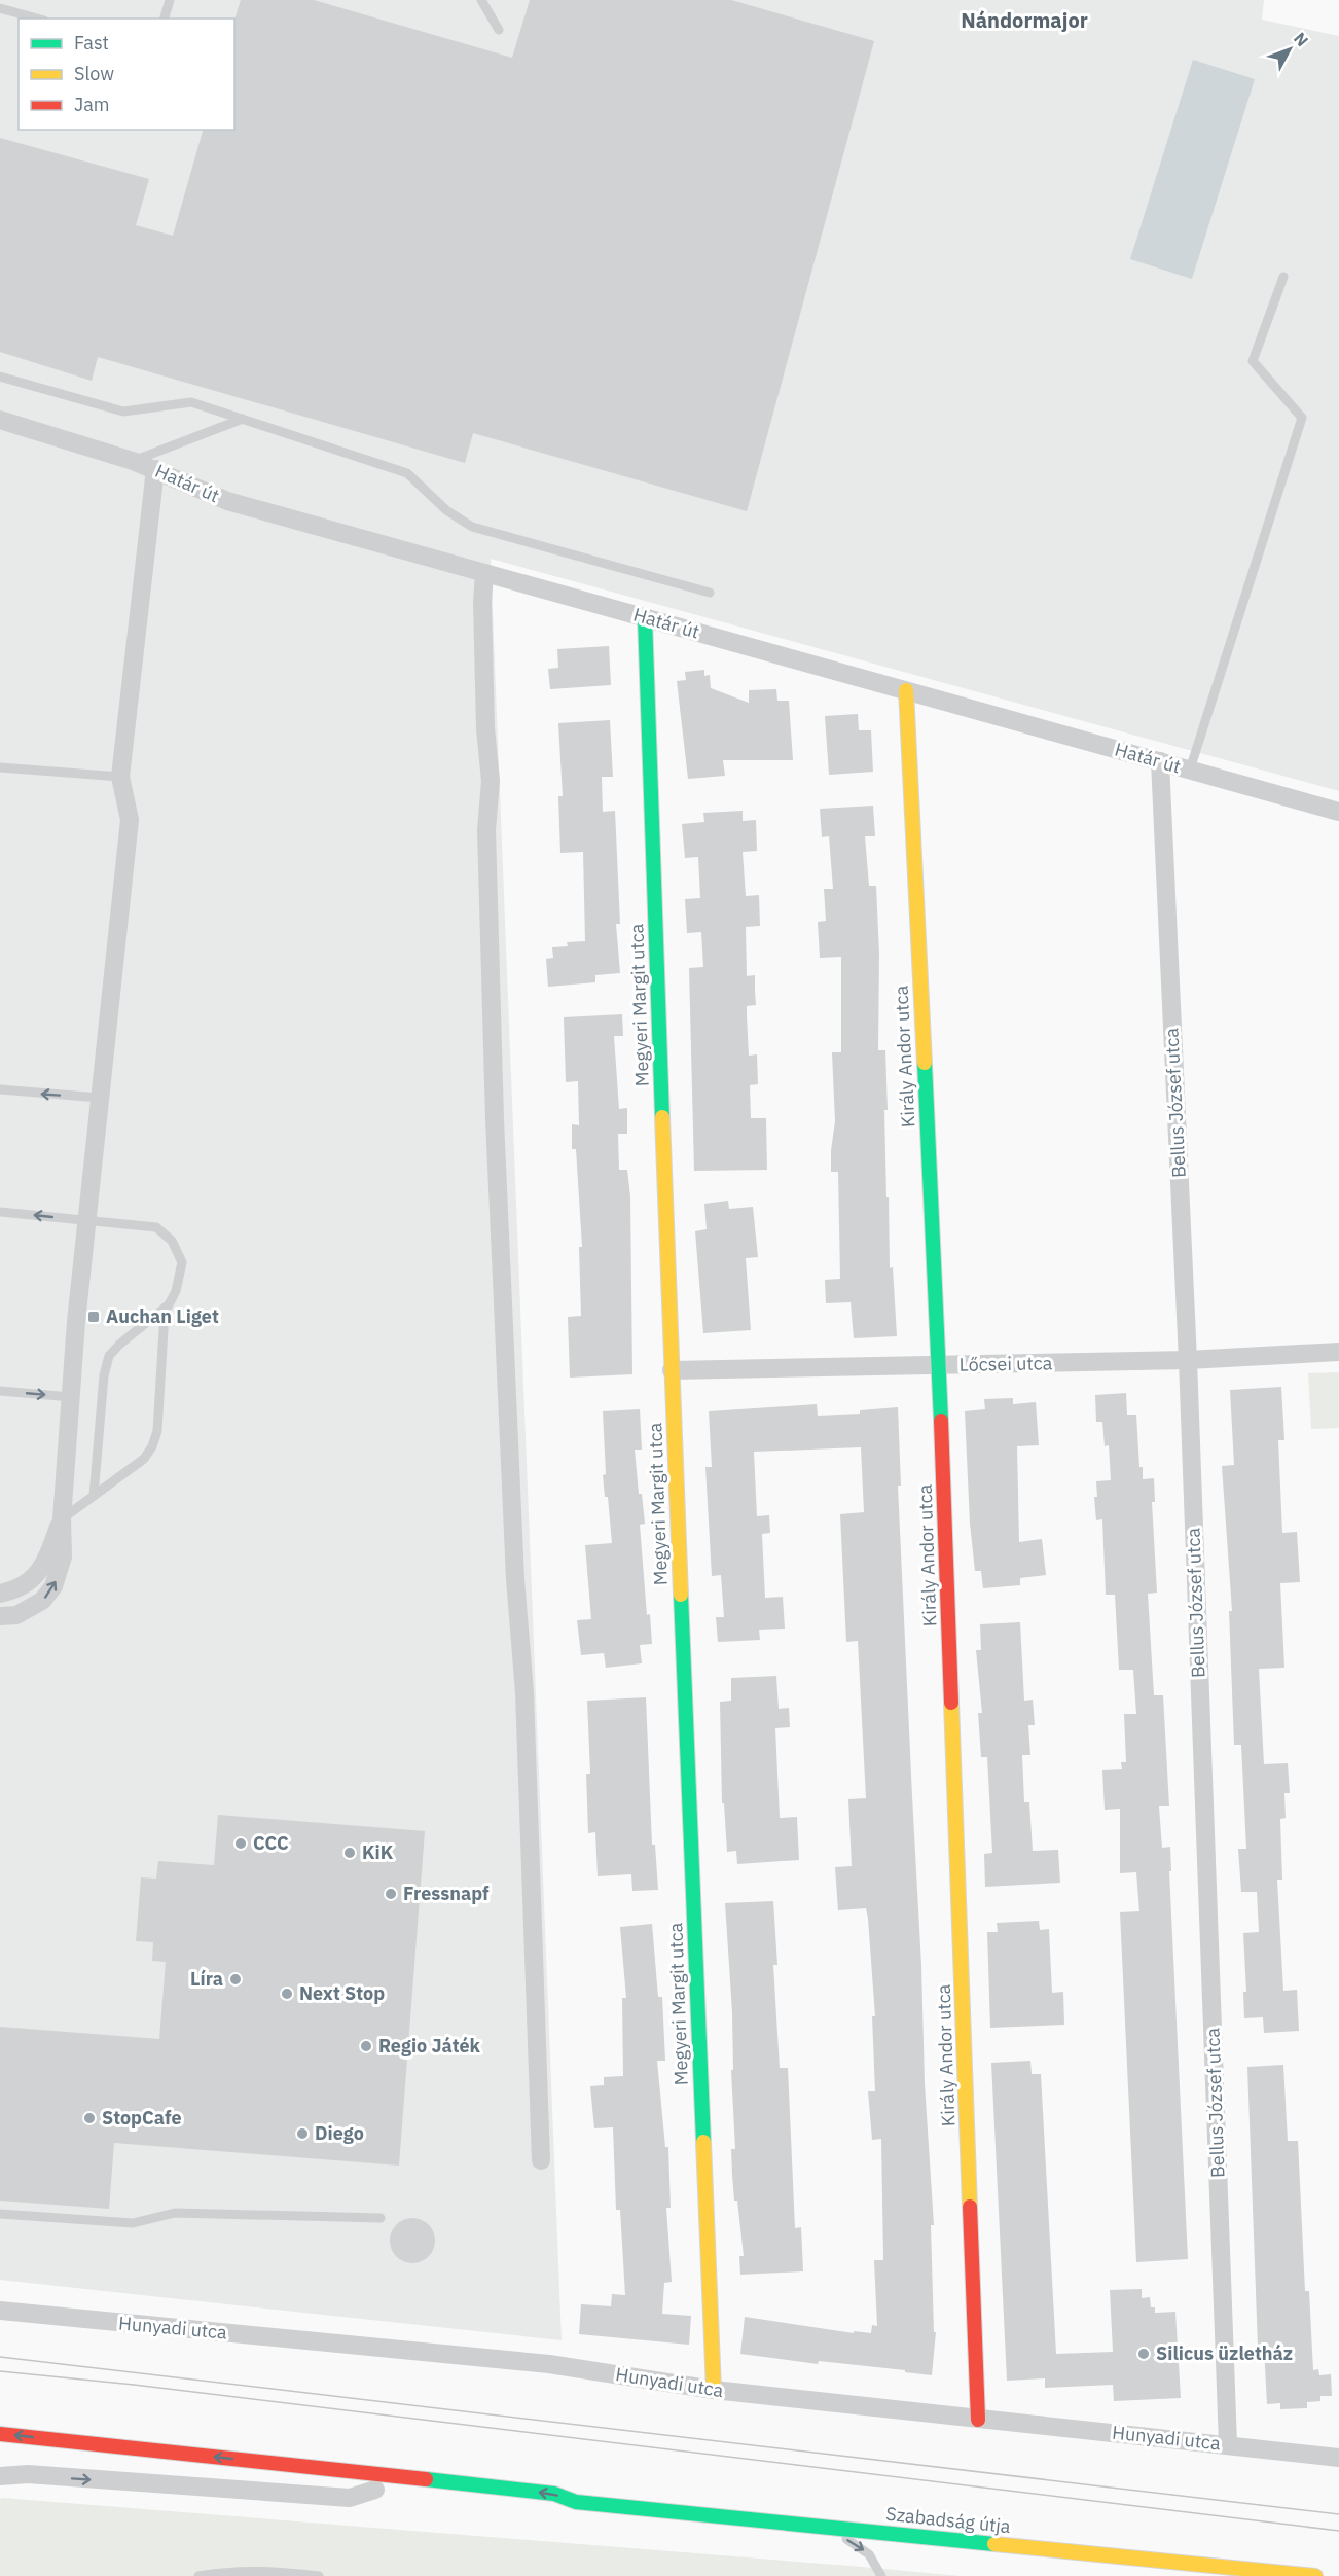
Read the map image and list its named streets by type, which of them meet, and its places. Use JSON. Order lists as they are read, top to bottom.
{
  "streets": {
    "street": [
      "Határ út",
      "Megyeri Margit utca",
      "Király Andor utca",
      "Bellus József utca",
      "Lőcsei utca",
      "Hunyadi utca",
      "Szabadság útja"
    ]
  },
  "crossings": [
    ["Határ út", "Megyeri Margit utca"],
    ["Határ út", "Király Andor utca"],
    ["Határ út", "Bellus József utca"],
    ["Megyeri Margit utca", "Lőcsei utca"],
    ["Megyeri Margit utca", "Hunyadi utca"],
    ["Király Andor utca", "Lőcsei utca"],
    ["Király Andor utca", "Hunyadi utca"],
    ["Bellus József utca", "Lőcsei utca"],
    ["Bellus József utca", "Hunyadi utca"]
  ],
  "districts": ["Nándormajor"],
  "places": {
    "transit": ["Auchan Liget"],
    "other": [
      "CCC",
      "KiK",
      "Fressnapf",
      "Líra",
      "Next Stop",
      "Regio Játék",
      "StopCafe",
      "Diego",
      "Silicus üzletház"
    ]
  },
  "legend": ["Fast", "Slow", "Jam"],
  "north": "top right"
}
